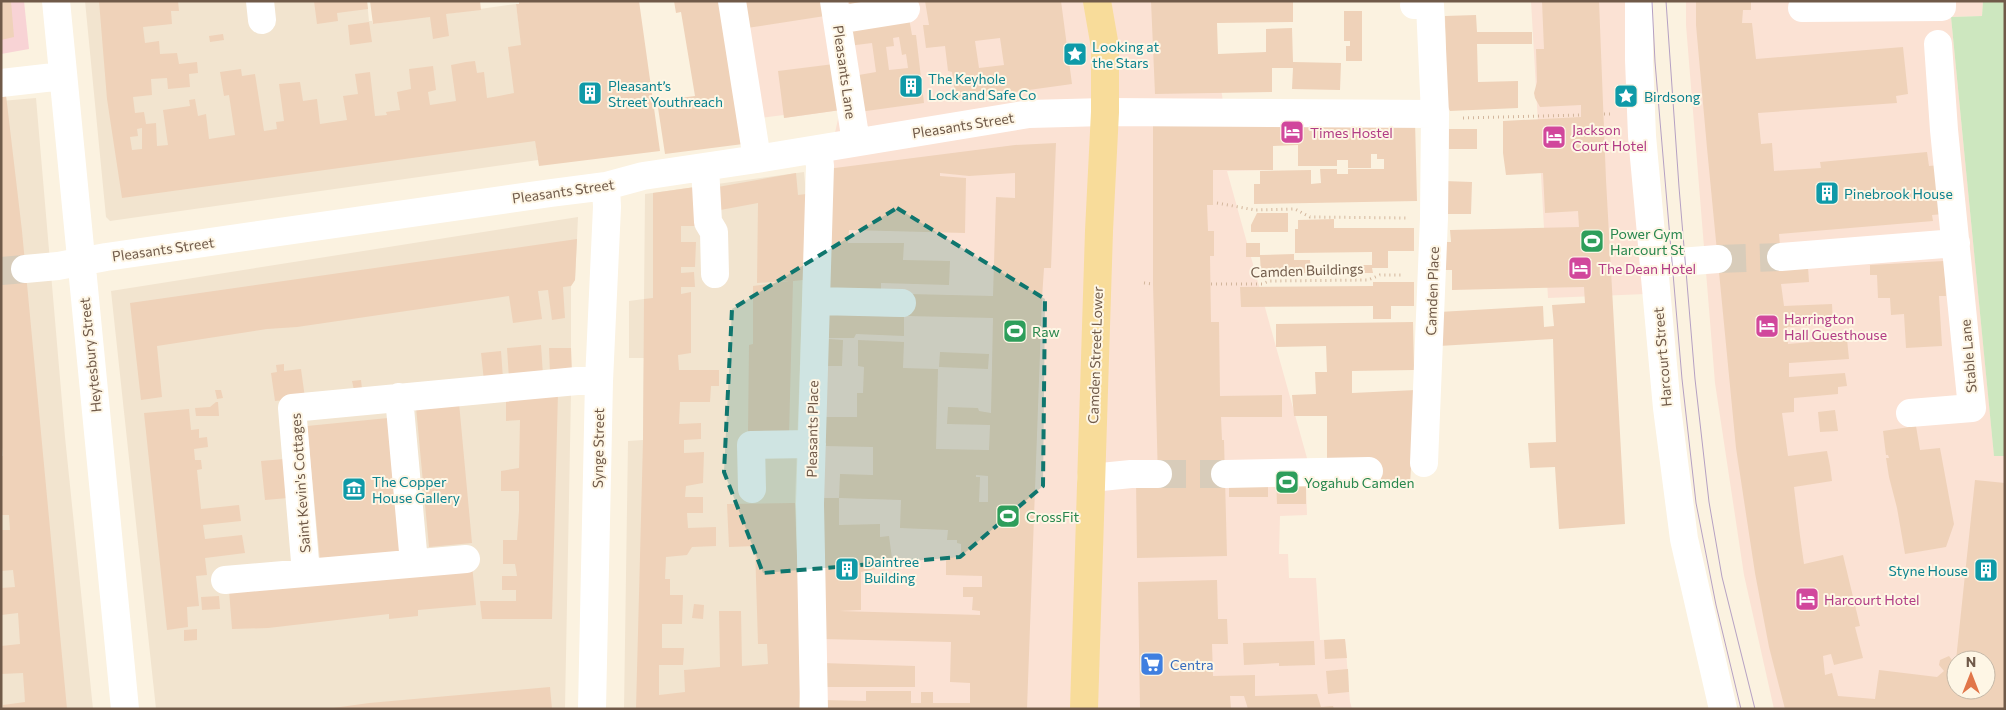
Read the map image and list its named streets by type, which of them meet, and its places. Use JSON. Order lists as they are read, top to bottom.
{
  "streets": {
    "main road": ["Camden Street Lower"],
    "street": [
      "Pleasants Lane",
      "Pleasants Street",
      "Camden Place",
      "Heytesbury Street",
      "Stable Lane",
      "Harcourt Street",
      "Pleasants Place",
      "Synge Street",
      "Saint Kevin's Cottages"
    ],
    "path": ["Camden Buildings"]
  },
  "crossings": [
    ["Pleasants Lane", "Pleasants Street"],
    ["Pleasants Street", "Heytesbury Street"],
    ["Pleasants Street", "Camden Street Lower"],
    ["Pleasants Street", "Pleasants Place"],
    ["Pleasants Street", "Synge Street"],
    ["Camden Buildings", "Camden Place"],
    ["Synge Street", "Saint Kevin's Cottages"]
  ],
  "places": {
    "place": ["Looking at the Stars", "Birdsong"],
    "building": [
      "The Keyhole Lock and Safe Co",
      "Pleasant’s Street Youthreach",
      "Pinebrook House",
      "Daintree Building",
      "Styne House"
    ],
    "hotel": [
      "Times Hostel",
      "Jackson Court Hotel",
      "The Dean Hotel",
      "Harrington Hall Guesthouse",
      "Harcourt Hotel"
    ],
    "sports": [
      "Power Gym Harcourt St",
      "Raw",
      "Yogahub Camden",
      "CrossFit"
    ],
    "museum": ["The Copper House Gallery"],
    "supermarket": ["Centra"]
  },
  "north": "top"
}
